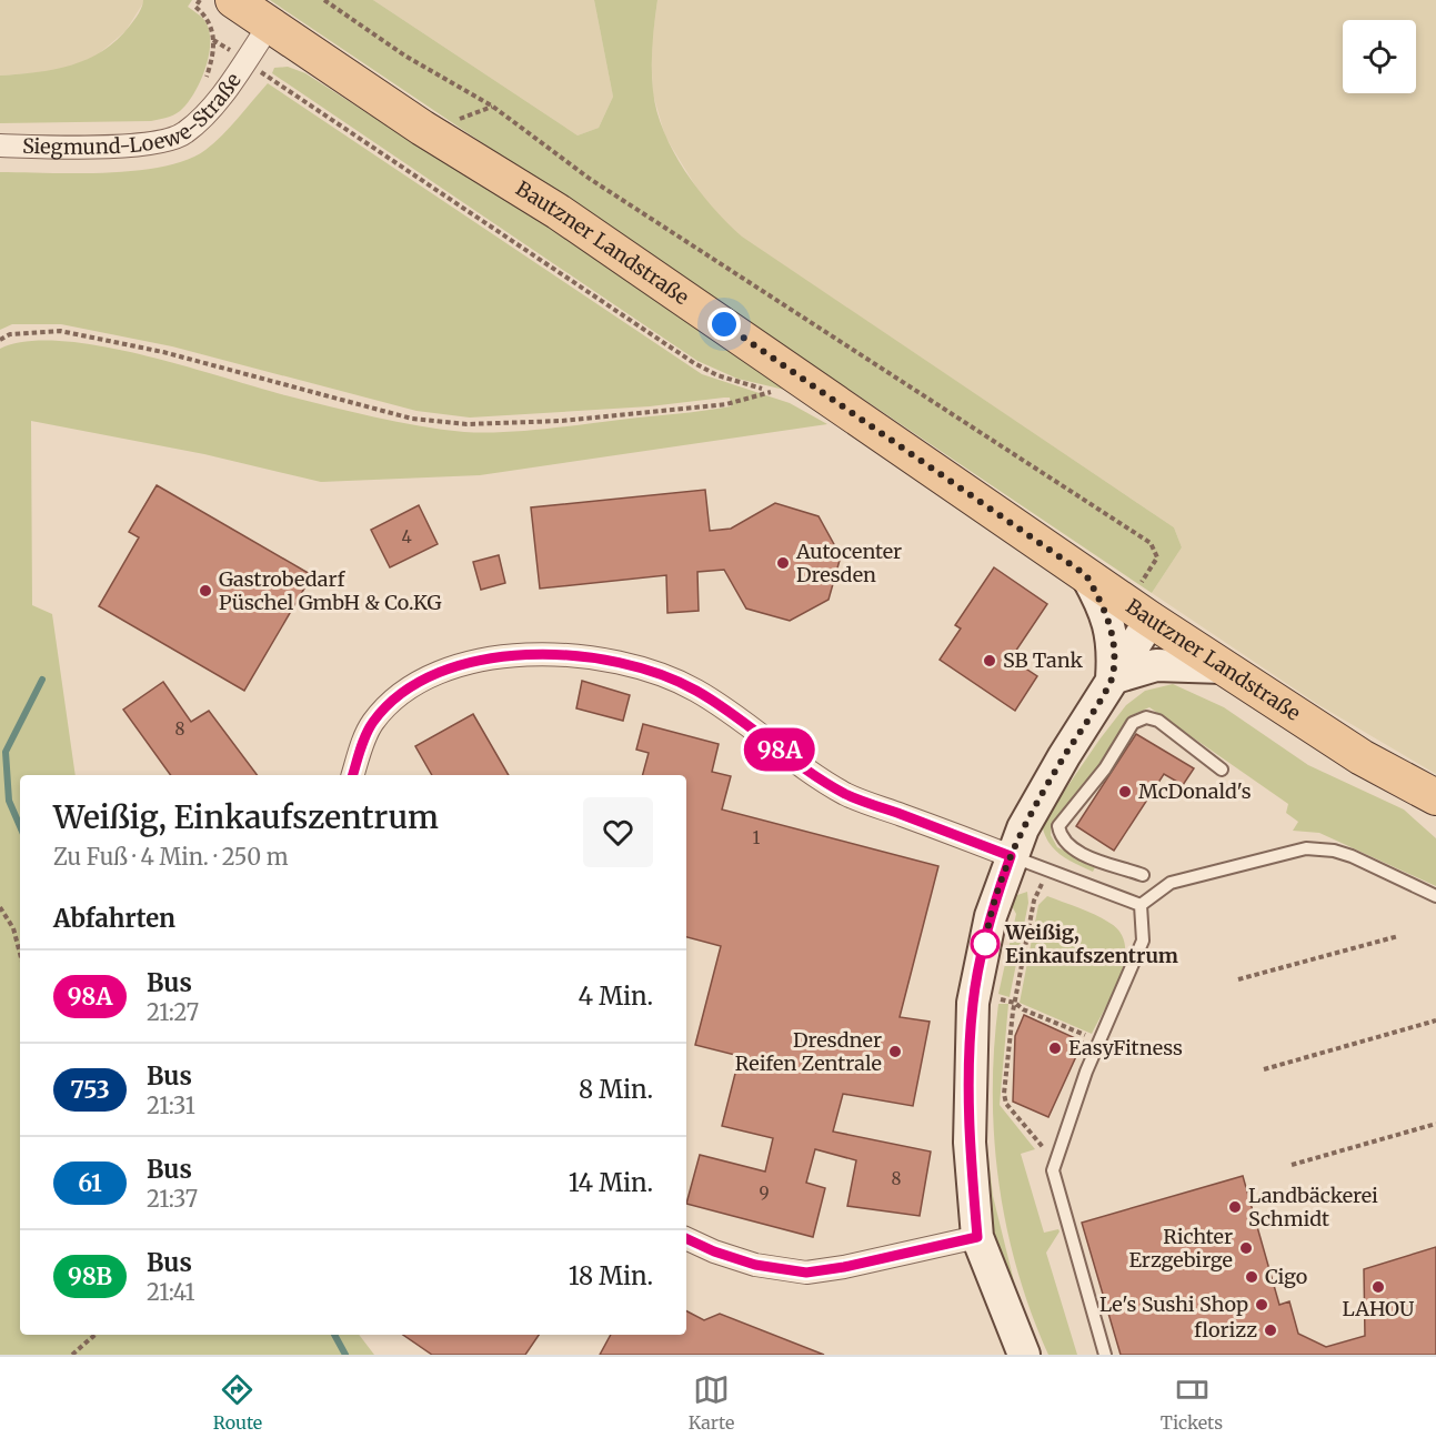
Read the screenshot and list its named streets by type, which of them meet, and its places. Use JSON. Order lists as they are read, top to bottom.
{
  "streets": {
    "main road": ["Bautzner Landstraße"],
    "street": ["Siegmund-Loewe-Straße"]
  },
  "crossings": [
    ["Siegmund-Loewe-Straße", "Bautzner Landstraße"]
  ],
  "places": [
    "Autocenter Dresden",
    "Gastrobedarf Püschel GmbH & Co.KG",
    "SB Tank",
    "McDonald's",
    "Weißig, Einkaufszentrum",
    "EasyFitness",
    "Dresdner Reifen Zentrale",
    "Landbäckerei Schmidt",
    "Richter Erzgebirge",
    "Cigo",
    "LAHOU",
    "Le's Sushi Shop",
    "florizz"
  ],
  "lines": ["bus line 98A"],
  "house_numbers": [
    "4",
    "8",
    "1",
    "8",
    "9"
  ],
  "page": {
    "on_map": "98A",
    "heading": [
      ["Weißig, Einkaufszentrum", "Zu Fuß · 4 Min. · 250 m"],
      "Abfahrten"
    ],
    "list": [
      {
        "mark": "98A",
        "name": "Bus",
        "note": "21:27",
        "value": "4 Min."
      },
      {
        "mark": "753",
        "name": "Bus",
        "note": "21:31",
        "value": "8 Min."
      },
      {
        "mark": "61",
        "name": "Bus",
        "note": "21:37",
        "value": "14 Min."
      },
      {
        "mark": "98B",
        "name": "Bus",
        "note": "21:41",
        "value": "18 Min."
      }
    ],
    "tabs": ["Route", "Karte", "Tickets"]
  }
}
